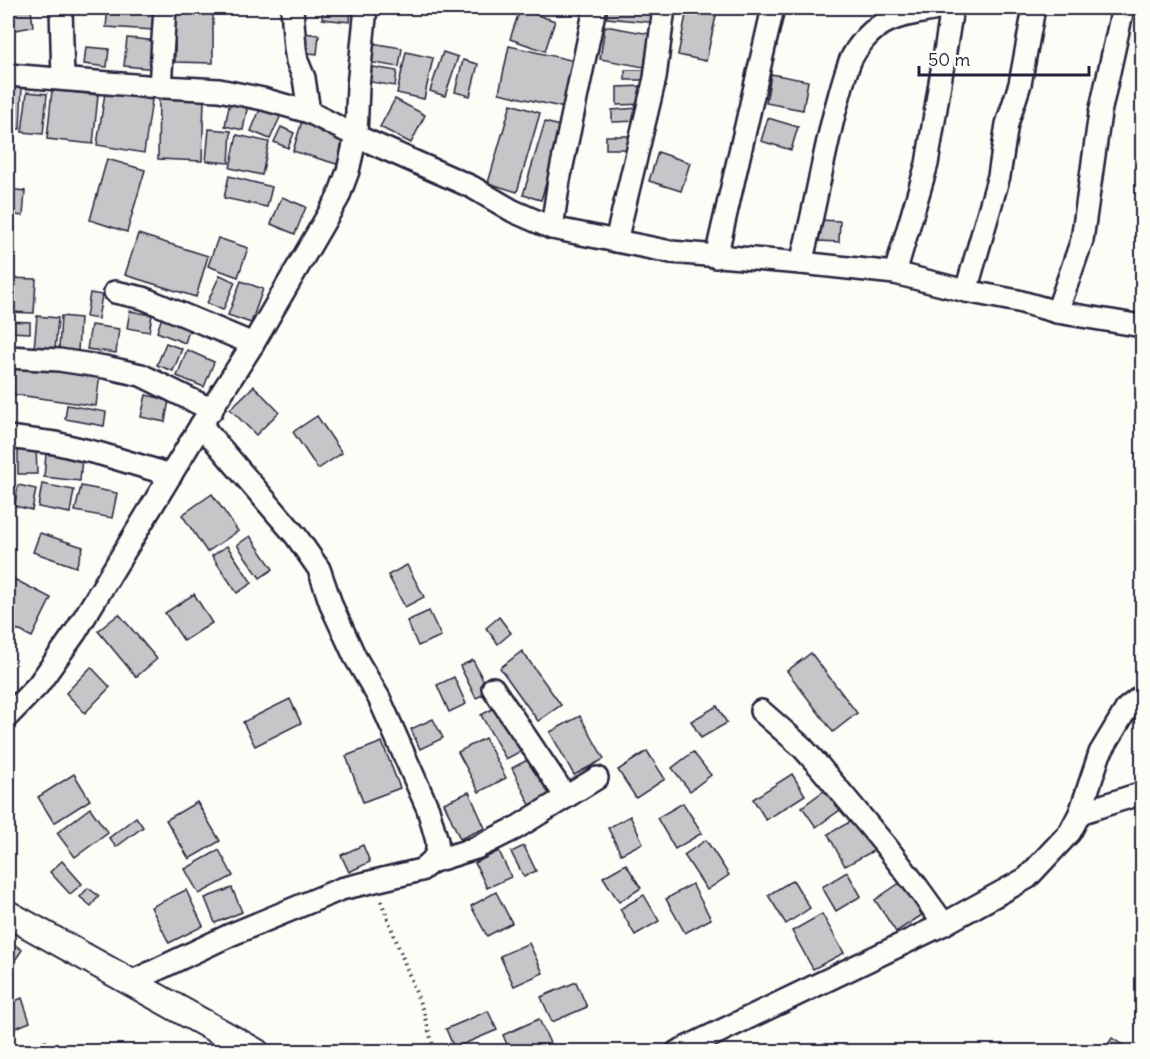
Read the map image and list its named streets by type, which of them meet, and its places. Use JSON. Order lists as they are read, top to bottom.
{
  "scale_bar": "50 m"
}
